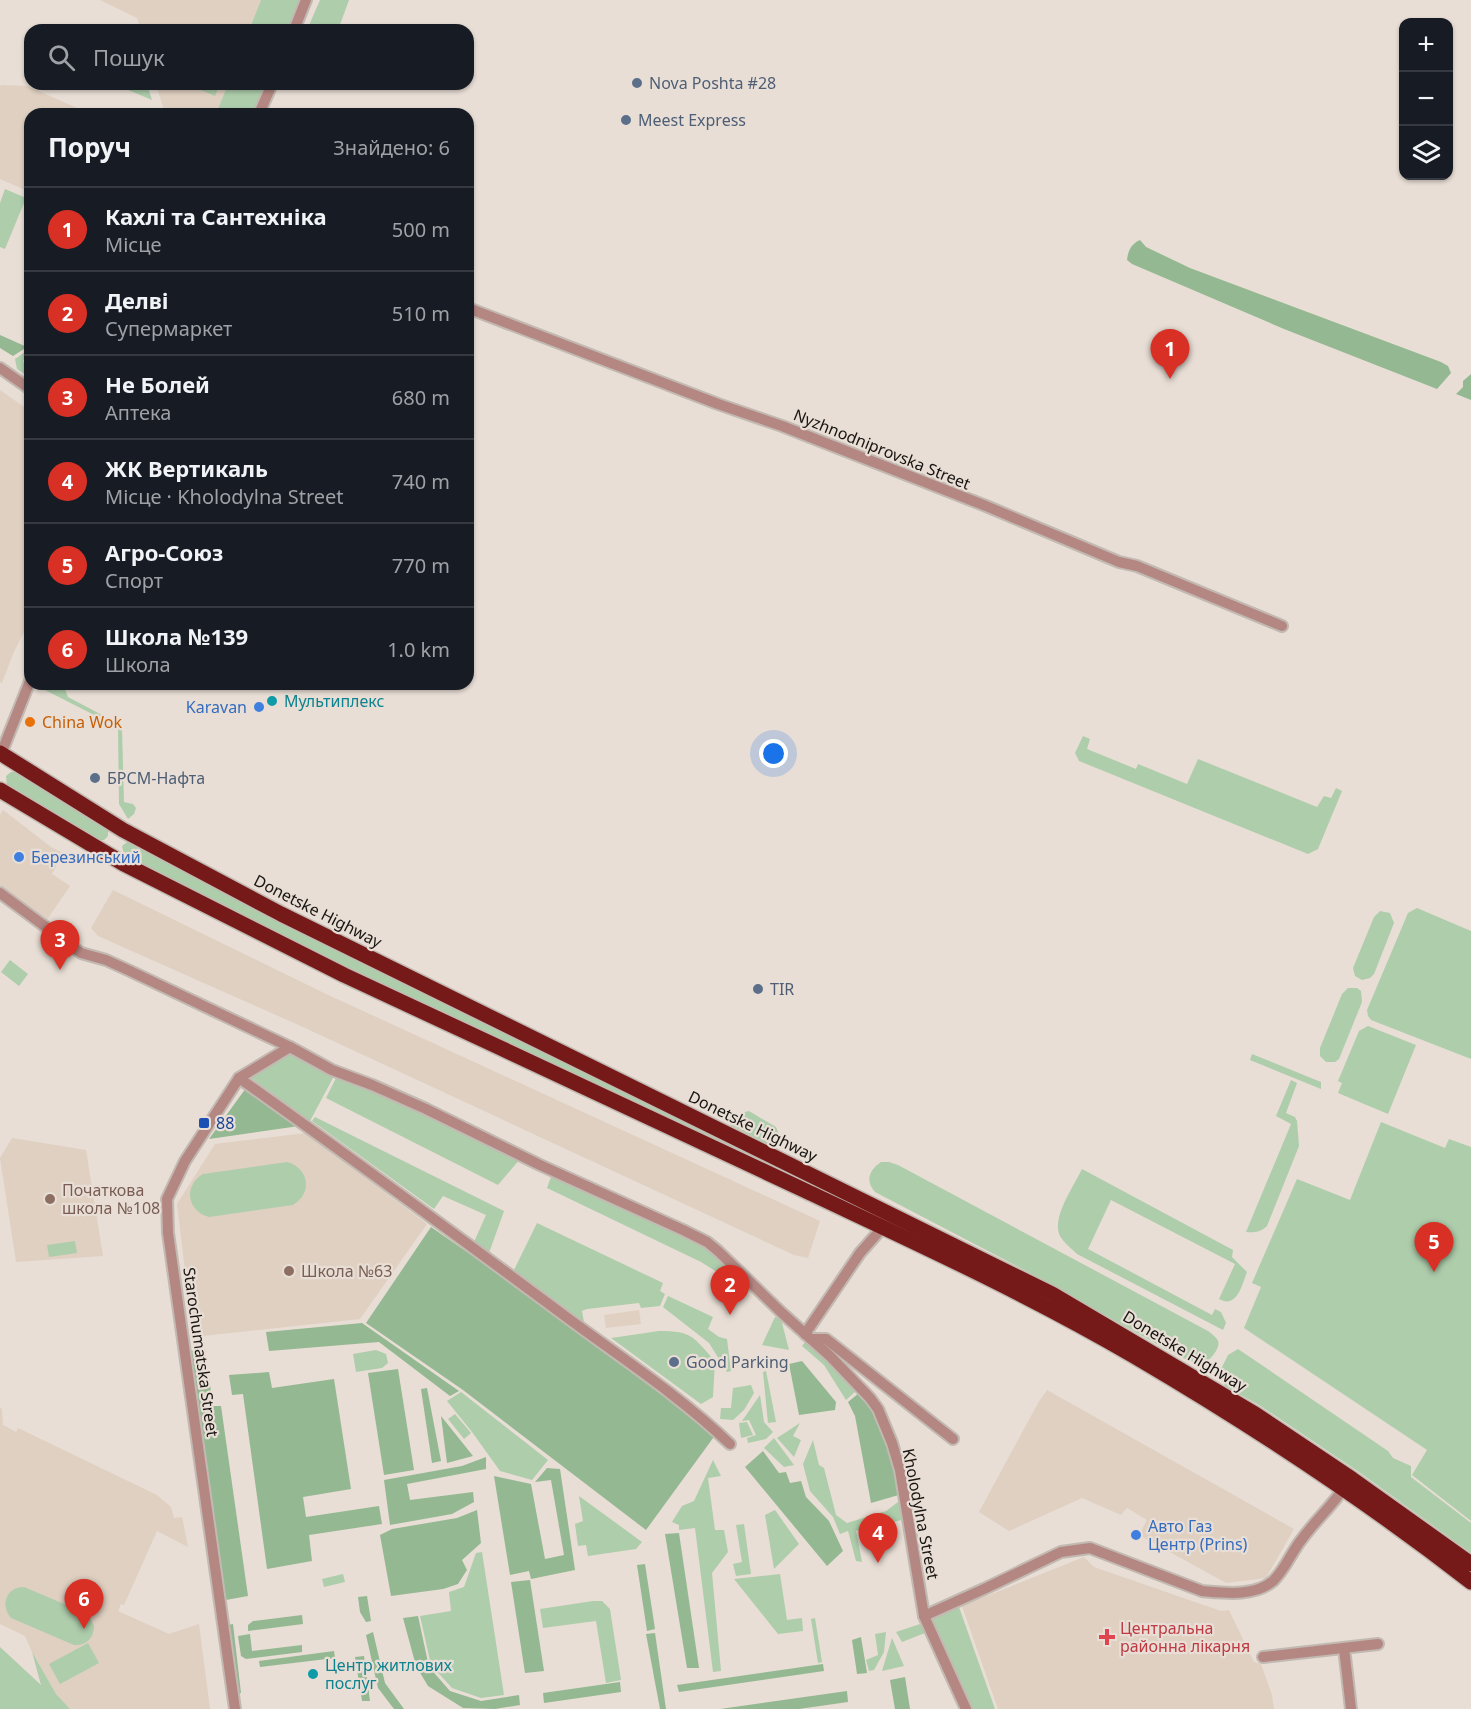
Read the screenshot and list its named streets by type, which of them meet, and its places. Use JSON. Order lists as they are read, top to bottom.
{
  "streets": {
    "highway": ["Donetske Highway"],
    "street": ["Nyzhnodniprovska Street", "Starochumatska Street", "Kholodylna Street"]
  },
  "crossings": [
    ["Starochumatska Street", "Kholodylna Street"]
  ],
  "places": {
    "other": [
      "Nova Poshta #28",
      "Meest Express",
      "Мультиплекс",
      "Karavan",
      "China Wok",
      "БРСМ-Нафта",
      "Березинський",
      "TIR",
      "Початкова школа №108",
      "Школа №63",
      "Good Parking",
      "Авто Газ Центр (Prins)",
      "Центр житлових послуг"
    ],
    "transit": ["88"],
    "health": ["Центральна районна лікарня"]
  },
  "page": {
    "map_buttons": ["+", "−"],
    "search": "Пошук",
    "heading": ["Поруч", "Знайдено: 6"],
    "list": [
      {
        "mark": "1",
        "name": "Кахлі та Сантехніка",
        "note": "Місце",
        "value": "500 m"
      },
      {
        "mark": "2",
        "name": "Делві",
        "note": "Супермаркет",
        "value": "510 m"
      },
      {
        "mark": "3",
        "name": "Не Болей",
        "note": "Аптека",
        "value": "680 m"
      },
      {
        "mark": "4",
        "name": "ЖК Вертикаль",
        "note": "Місце · Kholodylna Street",
        "value": "740 m"
      },
      {
        "mark": "5",
        "name": "Агро-Союз",
        "note": "Спорт",
        "value": "770 m"
      },
      {
        "mark": "6",
        "name": "Школа №139",
        "note": "Школа",
        "value": "1.0 km"
      }
    ],
    "pins": [
      "1",
      "3",
      "5",
      "2",
      "4",
      "6"
    ]
  }
}
